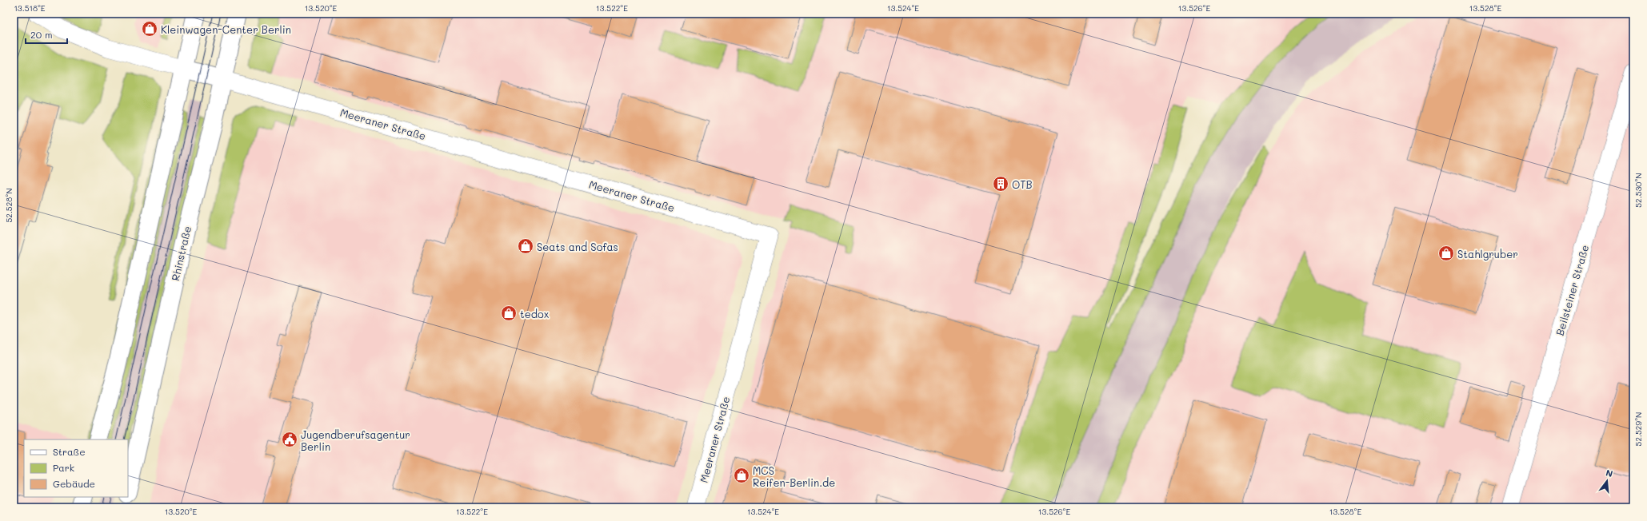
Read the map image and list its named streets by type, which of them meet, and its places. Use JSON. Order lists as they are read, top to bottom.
{
  "streets": {
    "main road": ["Rhinstraße"],
    "street": ["Meeraner Straße", "Beilsteiner Straße"]
  },
  "crossings": [
    ["Meeraner Straße", "Rhinstraße"]
  ],
  "places": {
    "shop": [
      "Kleinwagen-Center Berlin",
      "Seats and Sofas",
      "Stahlgruber",
      "tedox",
      "MCS Reifen-Berlin.de"
    ],
    "building": ["OTB"],
    "public building": ["Jugendberufsagentur Berlin"]
  },
  "legend": ["Straße", "Park", "Gebäude"],
  "scale_bar": "20 m",
  "north": "top",
  "coordinates": [
    "13.518°E",
    "13.520°E",
    "13.522°E",
    "13.524°E",
    "13.526°E",
    "13.528°E",
    "52.530°N",
    "52.528°N",
    "52.529°N"
  ]
}
